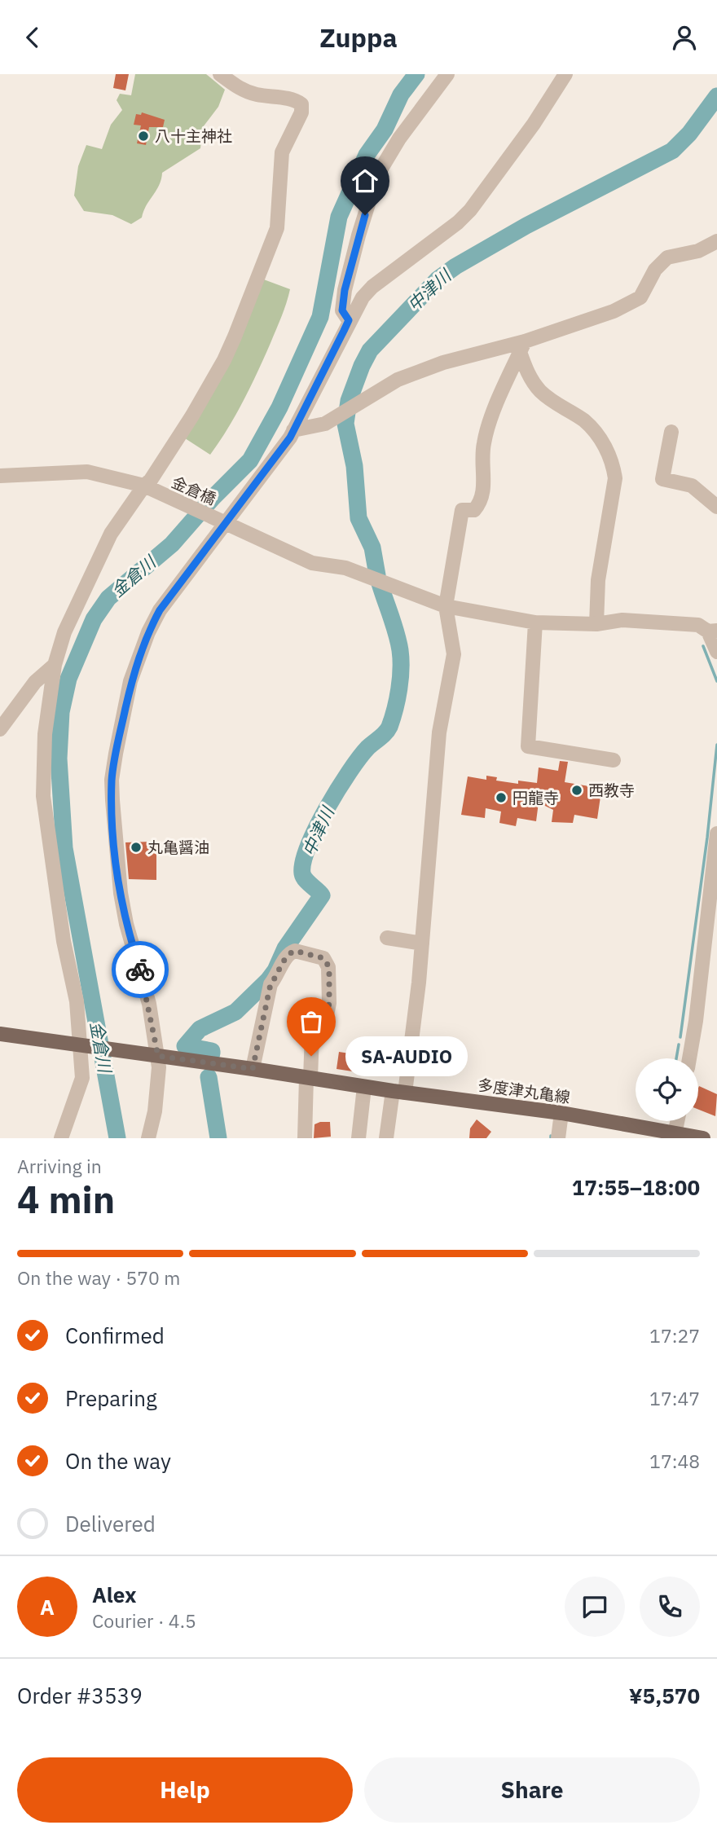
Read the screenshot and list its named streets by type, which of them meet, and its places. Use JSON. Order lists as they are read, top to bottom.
{
  "streets": {
    "main road": ["多度津丸亀線"],
    "street": ["金倉橋"]
  },
  "water": ["中津川", "金倉川"],
  "places": [
    "八十主神社",
    "西教寺",
    "円龍寺",
    "丸亀醤油",
    "SA-AUDIO"
  ],
  "page": {
    "header": "Zuppa",
    "bubble": "SA-AUDIO",
    "heading": ["4 min", "Arriving in", "17:55–18:00"],
    "panel": [
      "Alex",
      "Courier · 4.5",
      "Order #3539",
      "¥5,570"
    ],
    "bar": "On the way · 570 m",
    "list": [
      ["Confirmed", "17:27"],
      ["Preparing", "17:47"],
      ["On the way", "17:48"],
      "Delivered"
    ],
    "round": "A",
    "buttons": ["Help", "Share"]
  }
}
